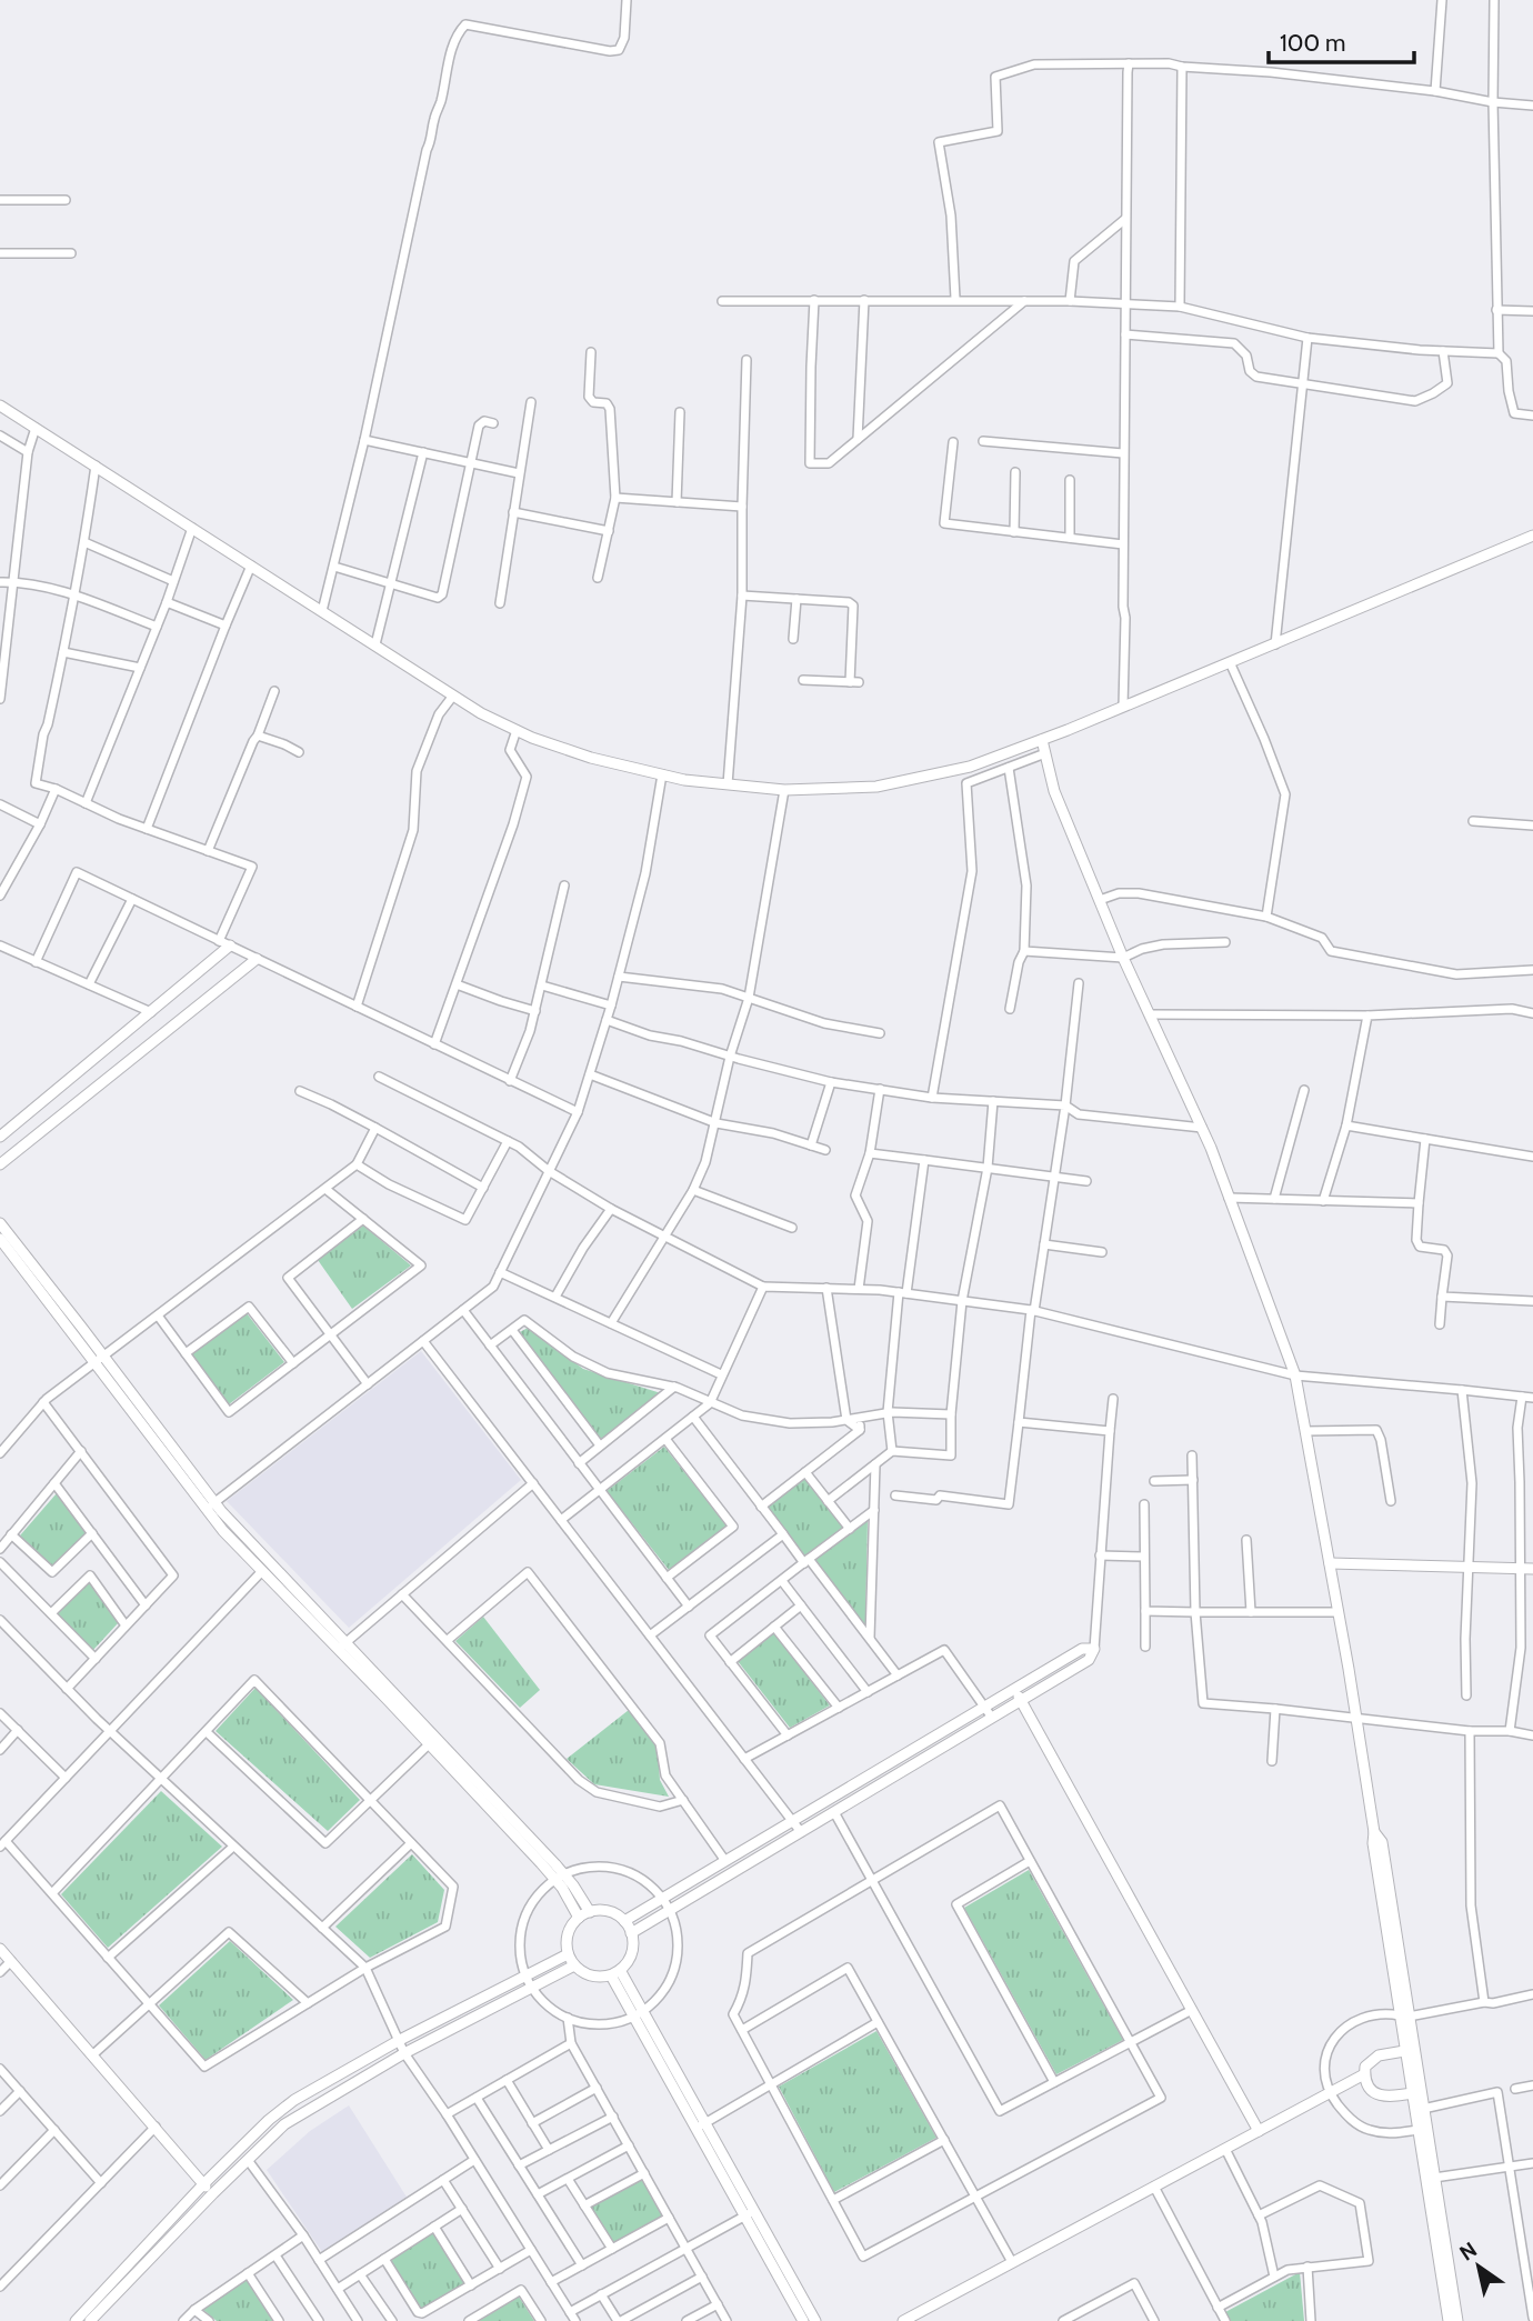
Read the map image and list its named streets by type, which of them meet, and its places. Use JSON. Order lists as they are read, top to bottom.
{
  "scale_bar": "100 m",
  "north": "top left"
}
